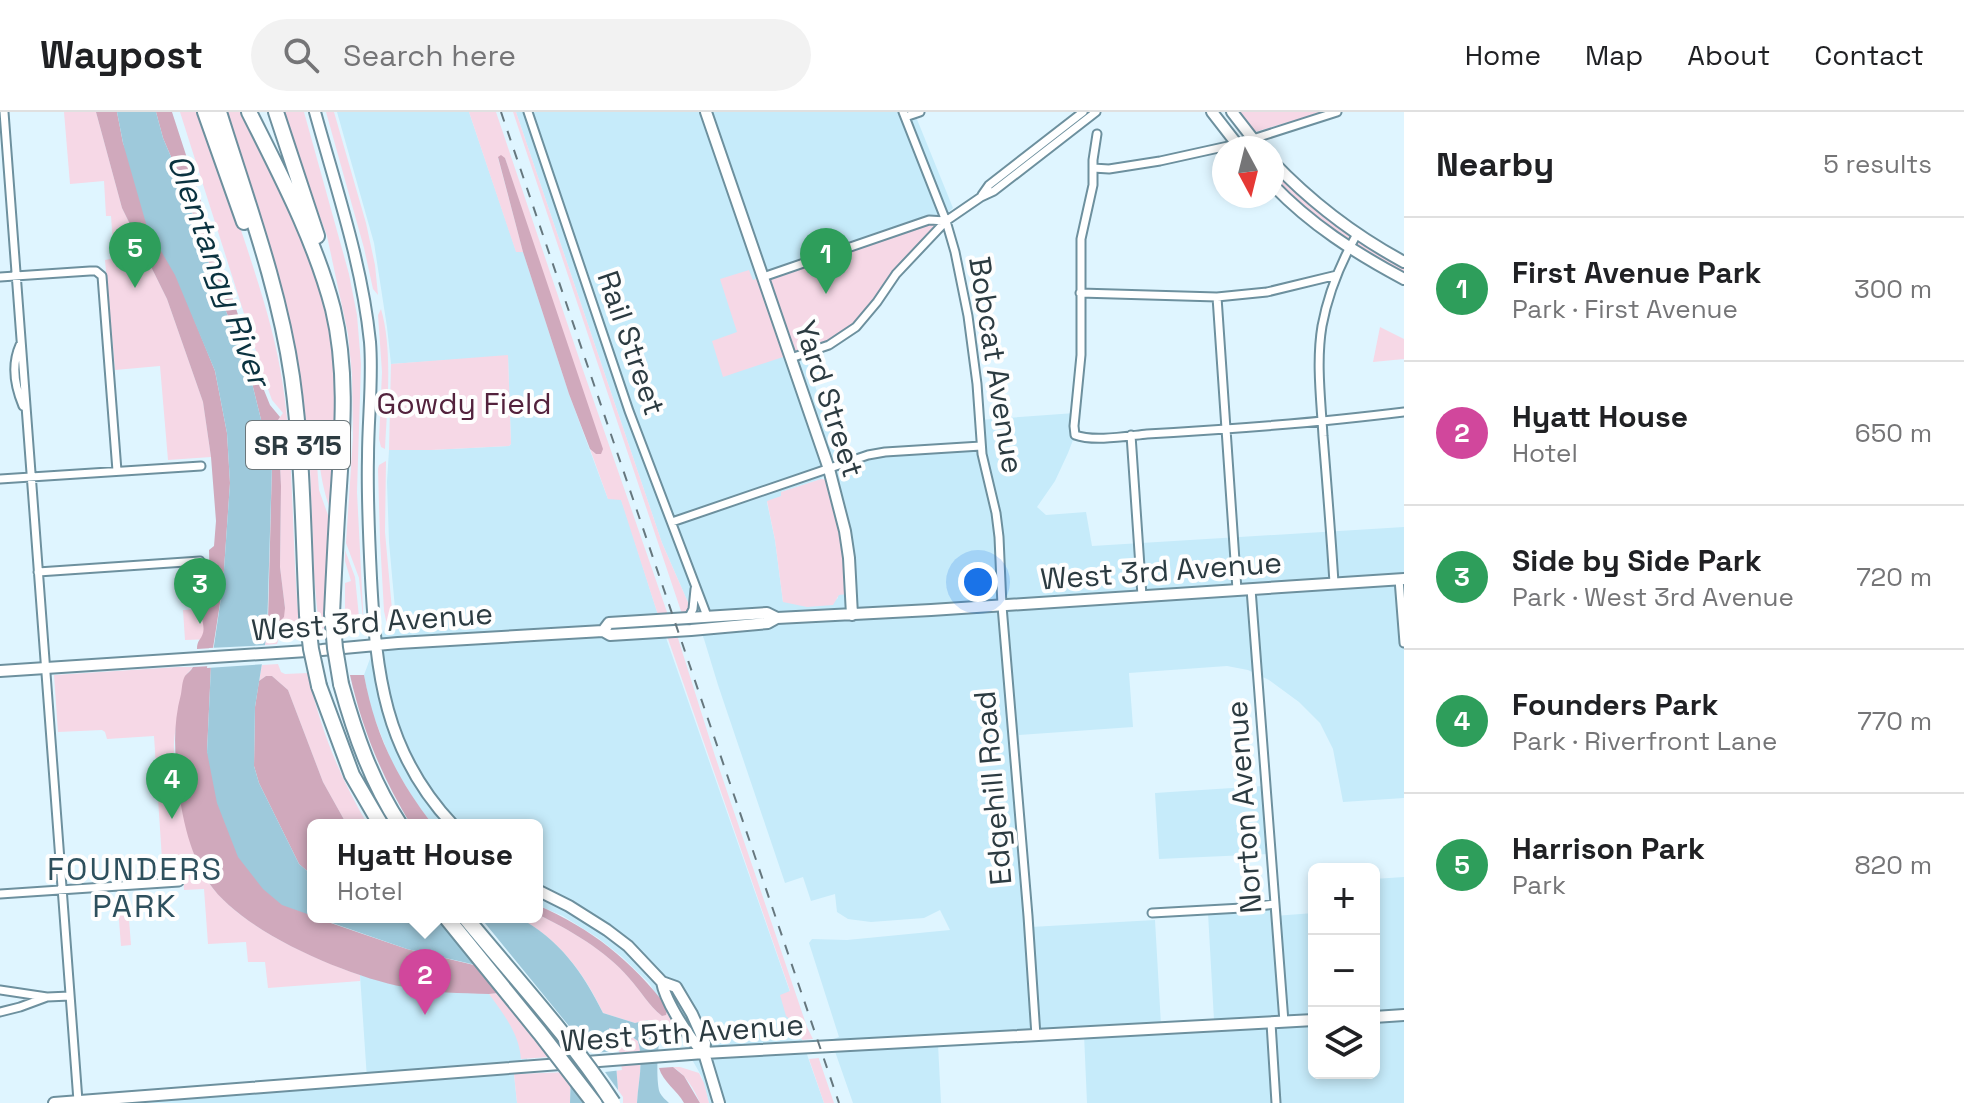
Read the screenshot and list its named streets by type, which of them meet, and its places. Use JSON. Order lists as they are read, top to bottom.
{
  "streets": {
    "highway": ["SR 315"],
    "main road": ["Yard Street", "West 3rd Avenue", "West 5th Avenue"],
    "street": [
      "Rail Street",
      "Bobcat Avenue",
      "Edgehill Road",
      "Norton Avenue"
    ]
  },
  "crossings": [
    ["Rail Street", "West 3rd Avenue"],
    ["Bobcat Avenue", "Edgehill Road"],
    ["Yard Street", "West 3rd Avenue"],
    ["West 3rd Avenue", "Edgehill Road"],
    ["West 3rd Avenue", "Norton Avenue"],
    ["Edgehill Road", "West 5th Avenue"],
    ["Norton Avenue", "West 5th Avenue"]
  ],
  "districts": ["FOUNDERS PARK"],
  "water": ["Olentangy River"],
  "parks": ["Gowdy Field"],
  "north": "bottom",
  "page": {
    "header": "Waypost",
    "search": "Search here",
    "nav": [
      "Home",
      "Map",
      "About",
      "Contact"
    ],
    "heading": ["Nearby", "5 results"],
    "list": [
      {
        "mark": "1",
        "name": "First Avenue Park",
        "note": "Park · First Avenue",
        "value": "300 m"
      },
      {
        "mark": "2",
        "name": "Hyatt House",
        "note": "Hotel",
        "value": "650 m"
      },
      {
        "mark": "3",
        "name": "Side by Side Park",
        "note": "Park · West 3rd Avenue",
        "value": "720 m"
      },
      {
        "mark": "4",
        "name": "Founders Park",
        "note": "Park · Riverfront Lane",
        "value": "770 m"
      },
      {
        "mark": "5",
        "name": "Harrison Park",
        "note": "Park",
        "value": "820 m"
      }
    ],
    "pins": [
      "5",
      "1",
      "3",
      "4",
      "2"
    ],
    "popup": ["Hyatt House", "Hotel"],
    "map_buttons": ["+", "−"]
  }
}
